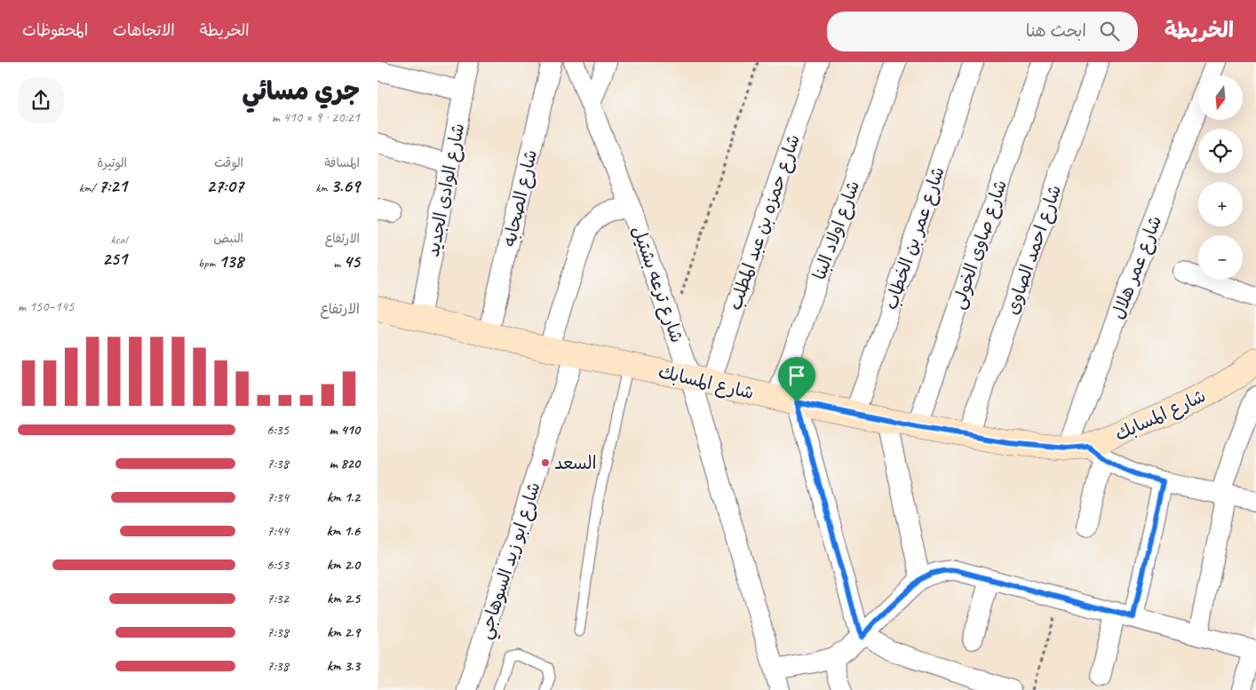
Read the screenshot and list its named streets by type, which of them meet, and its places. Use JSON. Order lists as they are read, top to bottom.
{
  "streets": {
    "street": [
      "شارع الوادى الجديد",
      "شارع الصحابه",
      "شارع حمزه بن عبد المطلب",
      "شارع اولاد البنا",
      "شارع عمر بن الخطاب",
      "شارع صاوى الخولى",
      "شارع احمد الصاوى",
      "شارع عمر هلال",
      "شارع ترعه بشتيل",
      "شارع المسابك",
      "شارع ابو زيد السوهاجي"
    ]
  },
  "crossings": [
    ["شارع الوادى الجديد", "شارع المسابك"],
    ["شارع الصحابه", "شارع المسابك"],
    ["شارع حمزه بن عبد المطلب", "شارع ترعه بشتيل"],
    ["شارع حمزه بن عبد المطلب", "شارع المسابك"],
    ["شارع اولاد البنا", "شارع المسابك"],
    ["شارع عمر بن الخطاب", "شارع المسابك"],
    ["شارع صاوى الخولى", "شارع المسابك"],
    ["شارع احمد الصاوى", "شارع المسابك"],
    ["شارع عمر هلال", "شارع المسابك"],
    ["شارع ترعه بشتيل", "شارع المسابك"],
    ["شارع المسابك", "شارع ابو زيد السوهاجي"]
  ],
  "places": ["السعد"],
  "north": "bottom",
  "page": {
    "header": "الخريطة",
    "search": "ابحث هنا",
    "nav": ["الخريطة", "الاتجاهات", "المحفوظات"],
    "heading": ["جري مسائي", "20:21 · 9 × 410 m"],
    "map_buttons": ["+", "−"],
    "stats": [
      ["المسافة", "3.69 km"],
      ["الوقت", "27:07"],
      ["الوتيرة", "7:21 /km"],
      ["الارتفاع", "45 m"],
      ["النبض", "138 bpm"],
      ["kcal", "251"]
    ],
    "chart": ["الارتفاع", "145–150 m"],
    "list": [
      {
        "name": "410 m",
        "note": "6:35"
      },
      {
        "name": "820 m",
        "note": "7:38"
      },
      {
        "name": "1.2 km",
        "note": "7:34"
      },
      {
        "name": "1.6 km",
        "note": "7:44"
      },
      {
        "name": "2.0 km",
        "note": "6:53"
      },
      {
        "name": "2.5 km",
        "note": "7:32"
      },
      {
        "name": "2.9 km",
        "note": "7:38"
      },
      {
        "name": "3.3 km",
        "note": "7:38"
      }
    ]
  }
}
